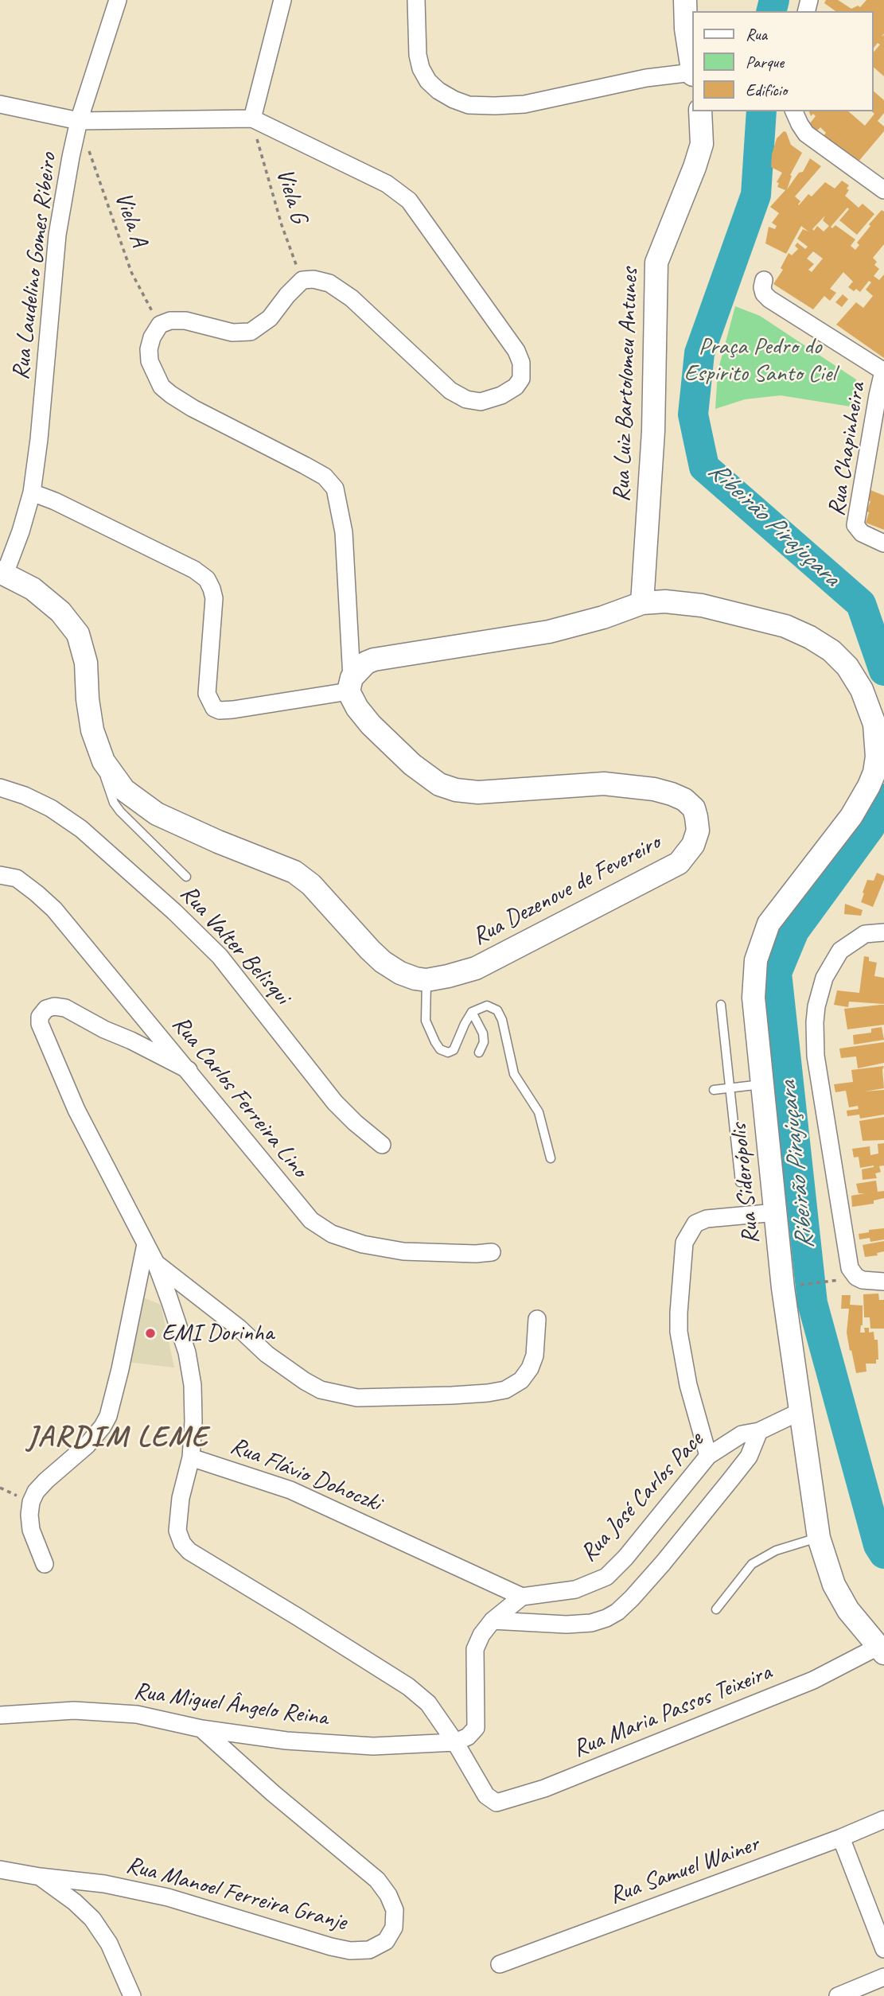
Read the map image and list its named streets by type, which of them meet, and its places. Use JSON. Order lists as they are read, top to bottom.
{
  "streets": {
    "street": [
      "Rua Laudelino Gomes Ribeiro",
      "Rua Luiz Bartolomeu Antunes",
      "Rua Chapinheira",
      "Rua Dezenove de Fevereiro",
      "Rua Valter Belisqui",
      "Rua Carlos Ferreira Lino",
      "Rua Siderópolis",
      "Rua Flávio Dohoczki",
      "Rua José Carlos Pace",
      "Rua Miguel Ângelo Reina",
      "Rua Maria Passos Teixeira",
      "Rua Samuel Wainer",
      "Rua Manoel Ferreira Granje"
    ],
    "path": ["Viela G", "Viela A"]
  },
  "crossings": [
    ["Rua Laudelino Gomes Ribeiro", "Rua Dezenove de Fevereiro"],
    ["Rua Carlos Ferreira Lino", "Rua Flávio Dohoczki"],
    ["Rua Siderópolis", "Rua José Carlos Pace"],
    ["Rua Siderópolis", "Rua Maria Passos Teixeira"],
    ["Rua Flávio Dohoczki", "Rua José Carlos Pace"],
    ["Rua Miguel Ângelo Reina", "Rua Maria Passos Teixeira"],
    ["Rua Miguel Ângelo Reina", "Rua Manoel Ferreira Granje"]
  ],
  "districts": ["JARDIM LEME"],
  "water": ["Ribeirão Pirajuçara"],
  "parks": ["Praça Pedro do Espirito Santo Ciel"],
  "places": ["EMI Dorinha"],
  "legend": ["Rua", "Parque", "Edifício"]
}
